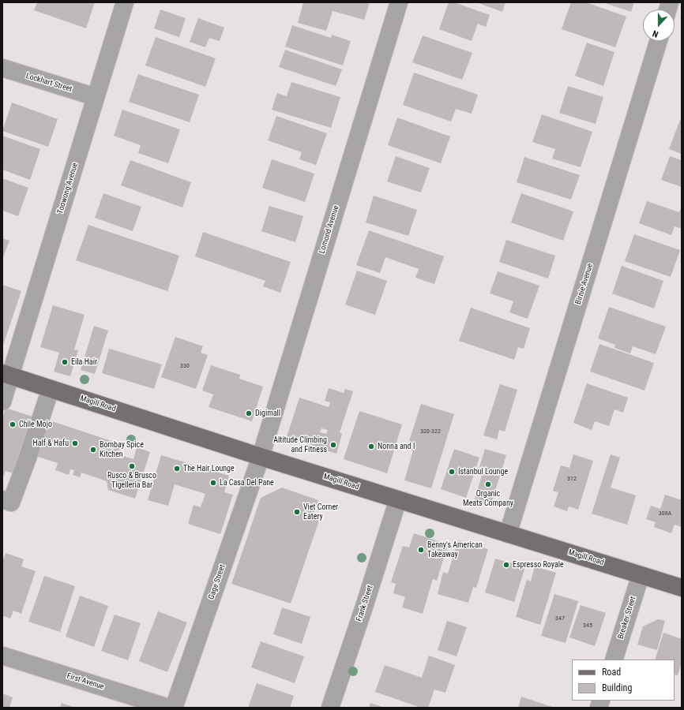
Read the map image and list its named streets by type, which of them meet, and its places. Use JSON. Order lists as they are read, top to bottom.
{
  "streets": {
    "main road": ["Magill Road"],
    "street": [
      "Lockhart Street",
      "Toowong Avenue",
      "Lomond Avenue",
      "Birnie Avenue",
      "Gage Street",
      "Frank Street",
      "Breaker Street",
      "First Avenue"
    ]
  },
  "crossings": [
    ["Lockhart Street", "Toowong Avenue"],
    ["Toowong Avenue", "Magill Road"],
    ["Lomond Avenue", "Magill Road"],
    ["Lomond Avenue", "Gage Street"],
    ["Birnie Avenue", "Magill Road"],
    ["Magill Road", "Gage Street"],
    ["Magill Road", "Frank Street"],
    ["Magill Road", "Breaker Street"]
  ],
  "places": [
    "Eila Hair",
    "Digimall",
    "Chile Mojo",
    "Half & Hafu",
    "Altitude Climbing and Fitness",
    "Nonna and I",
    "Bombay Spice Kitchen",
    "Rusco & Brusco Tigelleria Bar",
    "The Hair Lounge",
    "Istanbul Lounge",
    "La Casa Del Pane",
    "Organic Meats Company",
    "Viet Corner Eatery",
    "Benny's American Takeaway",
    "Espresso Royale"
  ],
  "house_numbers": [
    "330",
    "320-322",
    "312",
    "308A",
    "347",
    "345"
  ],
  "legend": ["Road", "Building"],
  "north": "bottom"
}
